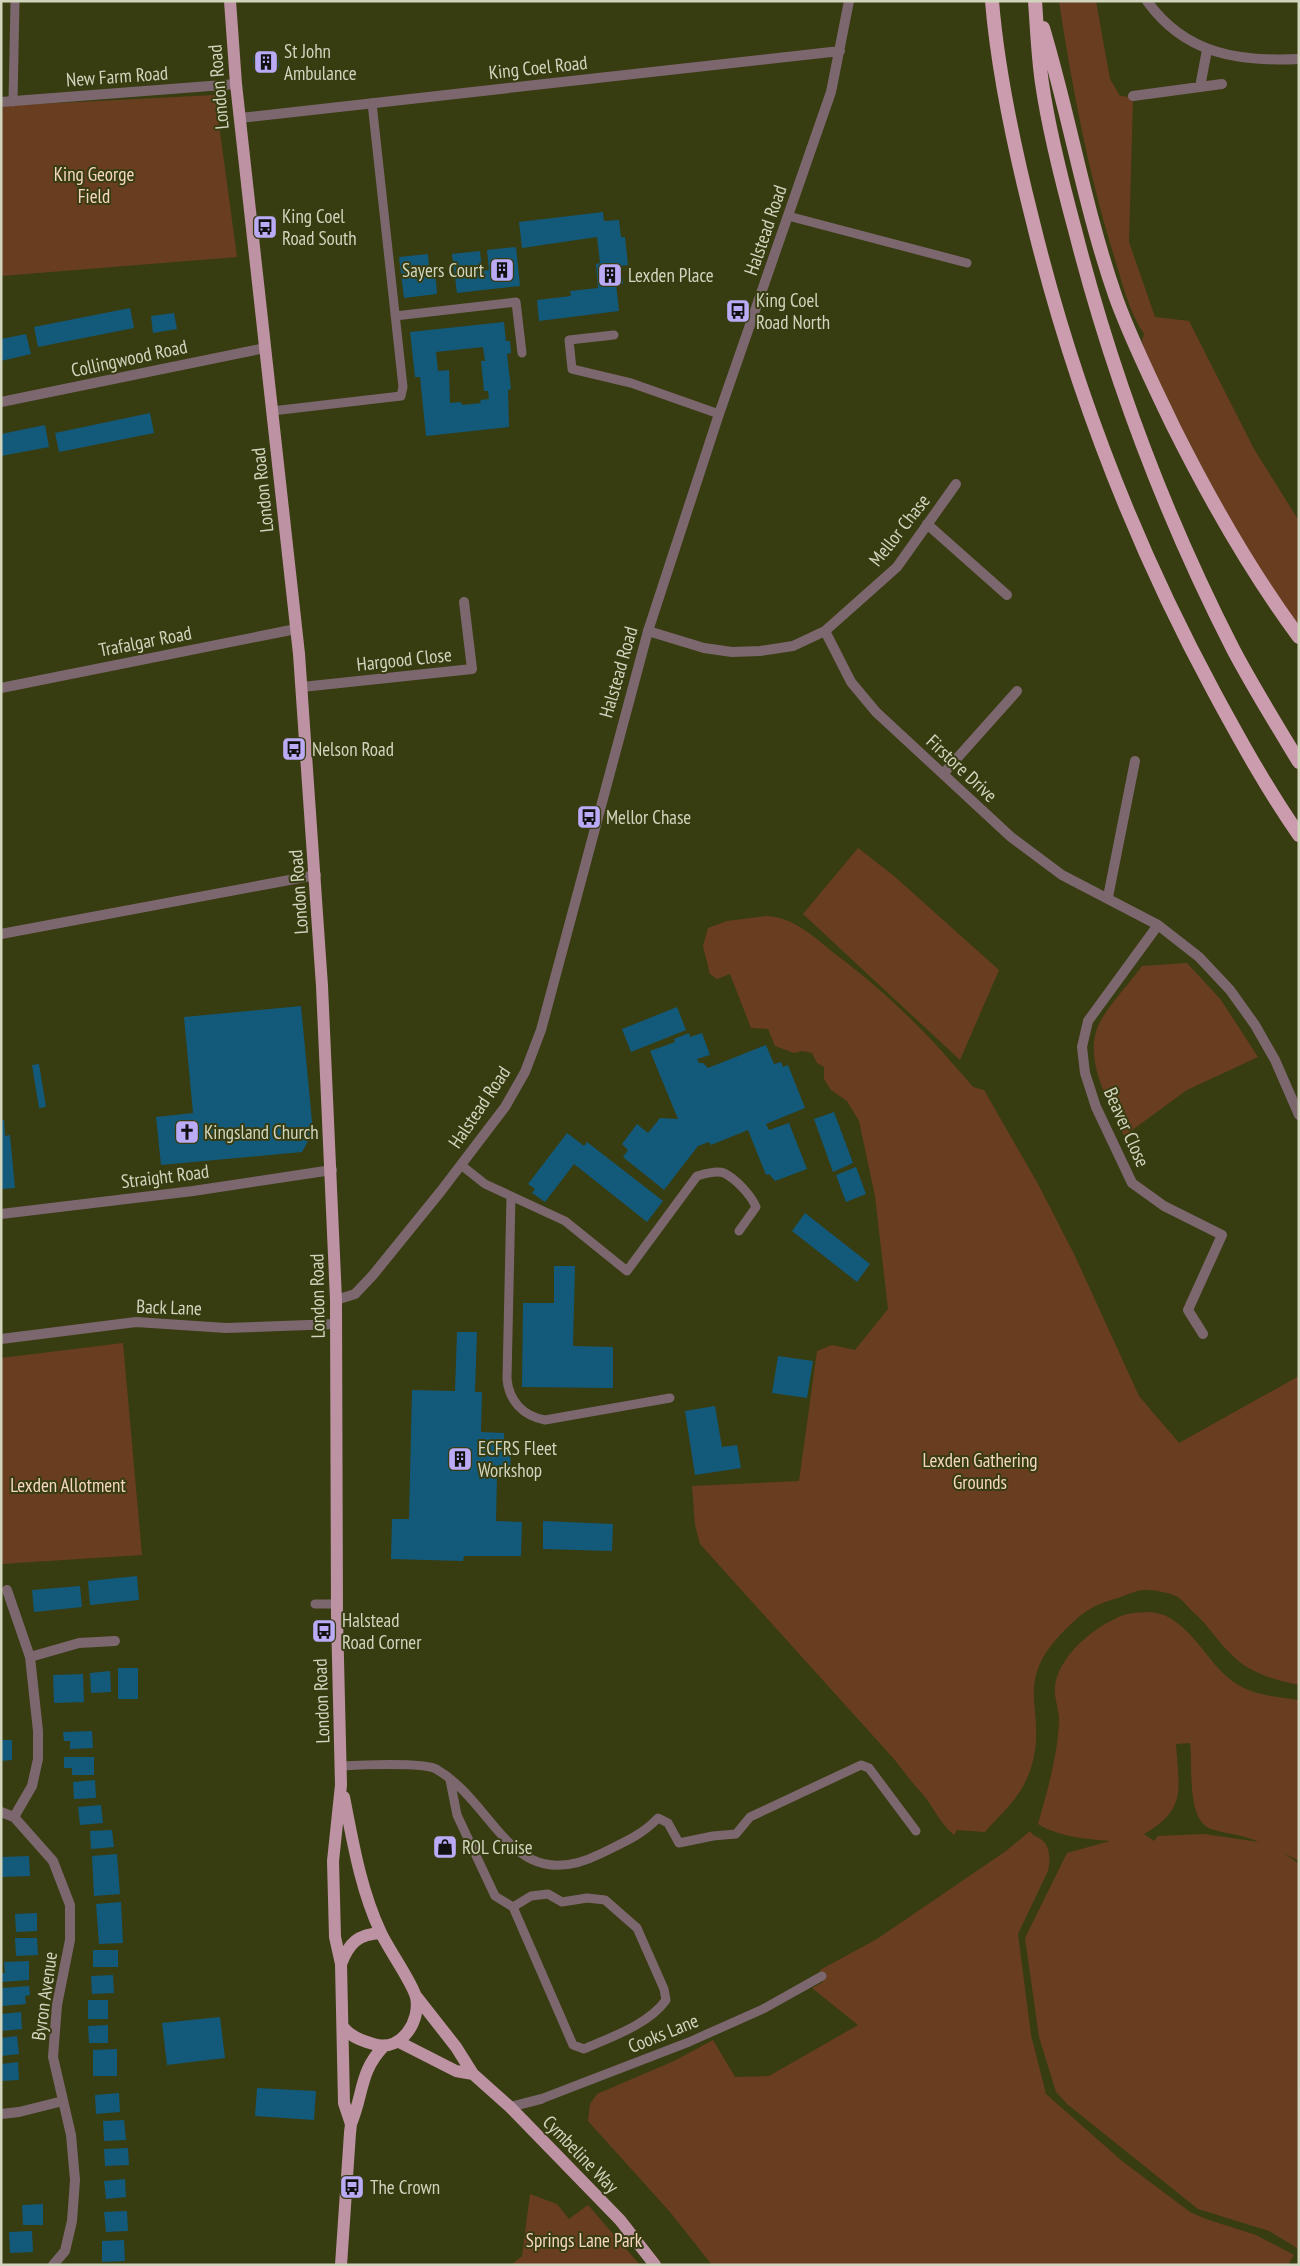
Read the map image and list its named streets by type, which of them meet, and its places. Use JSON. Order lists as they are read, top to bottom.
{
  "streets": {
    "main road": ["London Road", "Cymbeline Way"],
    "street": [
      "King Coel Road",
      "New Farm Road",
      "Halstead Road",
      "Collingwood Road",
      "Mellor Chase",
      "Trafalgar Road",
      "Hargood Close",
      "Firstore Drive",
      "Beaver Close",
      "Straight Road",
      "Back Lane",
      "Byron Avenue",
      "Cooks Lane"
    ]
  },
  "crossings": [
    ["King Coel Road", "London Road"],
    ["King Coel Road", "Halstead Road"],
    ["New Farm Road", "London Road"],
    ["London Road", "Halstead Road"],
    ["London Road", "Collingwood Road"],
    ["London Road", "Trafalgar Road"],
    ["London Road", "Hargood Close"],
    ["London Road", "Straight Road"],
    ["London Road", "Back Lane"],
    ["London Road", "Cymbeline Way"],
    ["Halstead Road", "Mellor Chase"],
    ["Mellor Chase", "Firstore Drive"],
    ["Firstore Drive", "Beaver Close"],
    ["Cooks Lane", "Cymbeline Way"]
  ],
  "parks": [
    "King George Field",
    "Lexden Gathering Grounds",
    "Lexden Allotment",
    "Springs Lane Park"
  ],
  "places": {
    "building": [
      "St John Ambulance",
      "Sayers Court",
      "Lexden Place",
      "ECFRS Fleet Workshop"
    ],
    "bus stop": [
      "King Coel Road South",
      "King Coel Road North",
      "Nelson Road",
      "Mellor Chase",
      "Halstead Road Corner",
      "The Crown"
    ],
    "church": ["Kingsland Church"],
    "shop": ["ROL Cruise"]
  }
}
